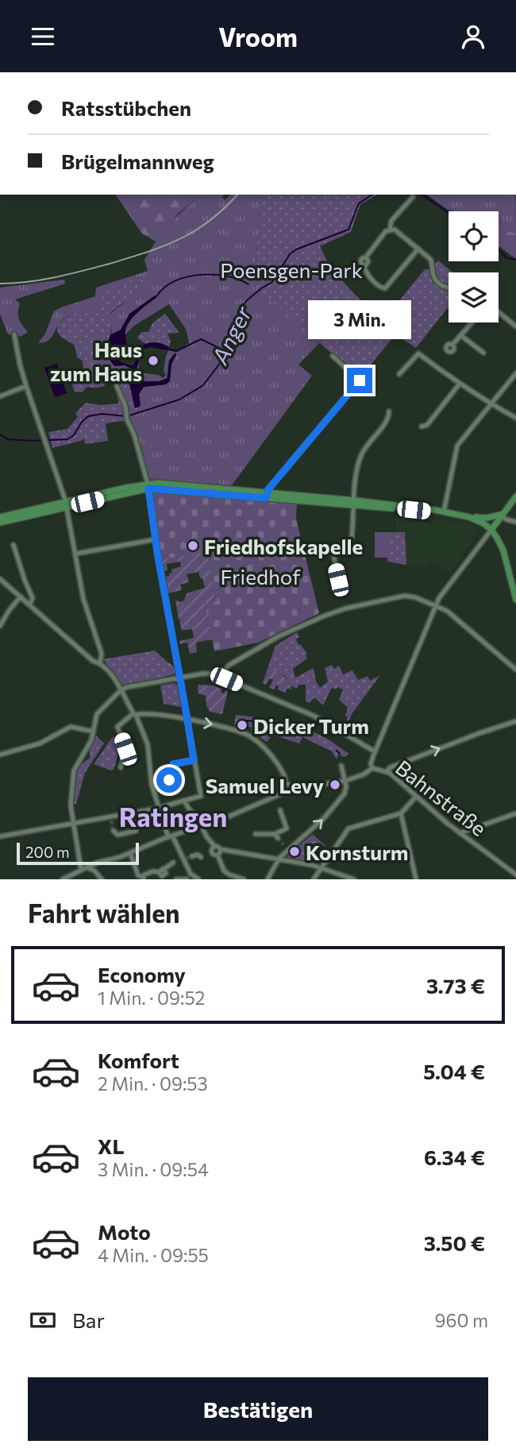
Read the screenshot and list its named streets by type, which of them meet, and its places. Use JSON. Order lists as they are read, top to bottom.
{
  "streets": {
    "street": ["Bahnstraße"]
  },
  "districts": ["Ratingen"],
  "water": ["Anger"],
  "parks": ["Poensgen-Park", "Friedhof"],
  "places": [
    "Haus zum Haus",
    "Friedhofskapelle",
    "Dicker Turm",
    "Samuel Levy",
    "Kornsturm"
  ],
  "scale_bar": "200 m",
  "page": {
    "header": "Vroom",
    "banner": ["Ratsstübchen", "Brügelmannweg"],
    "bubble": "3 Min.",
    "scale": "200 m",
    "heading": "Fahrt wählen",
    "list": [
      {
        "name": "Economy",
        "note": "1 Min. · 09:52",
        "value": "3.73 €"
      },
      {
        "name": "Komfort",
        "note": "2 Min. · 09:53",
        "value": "5.04 €"
      },
      {
        "name": "XL",
        "note": "3 Min. · 09:54",
        "value": "6.34 €"
      },
      {
        "name": "Moto",
        "note": "4 Min. · 09:55",
        "value": "3.50 €"
      }
    ],
    "pay": ["Bar", "960 m"],
    "buttons": "Bestätigen"
  }
}
